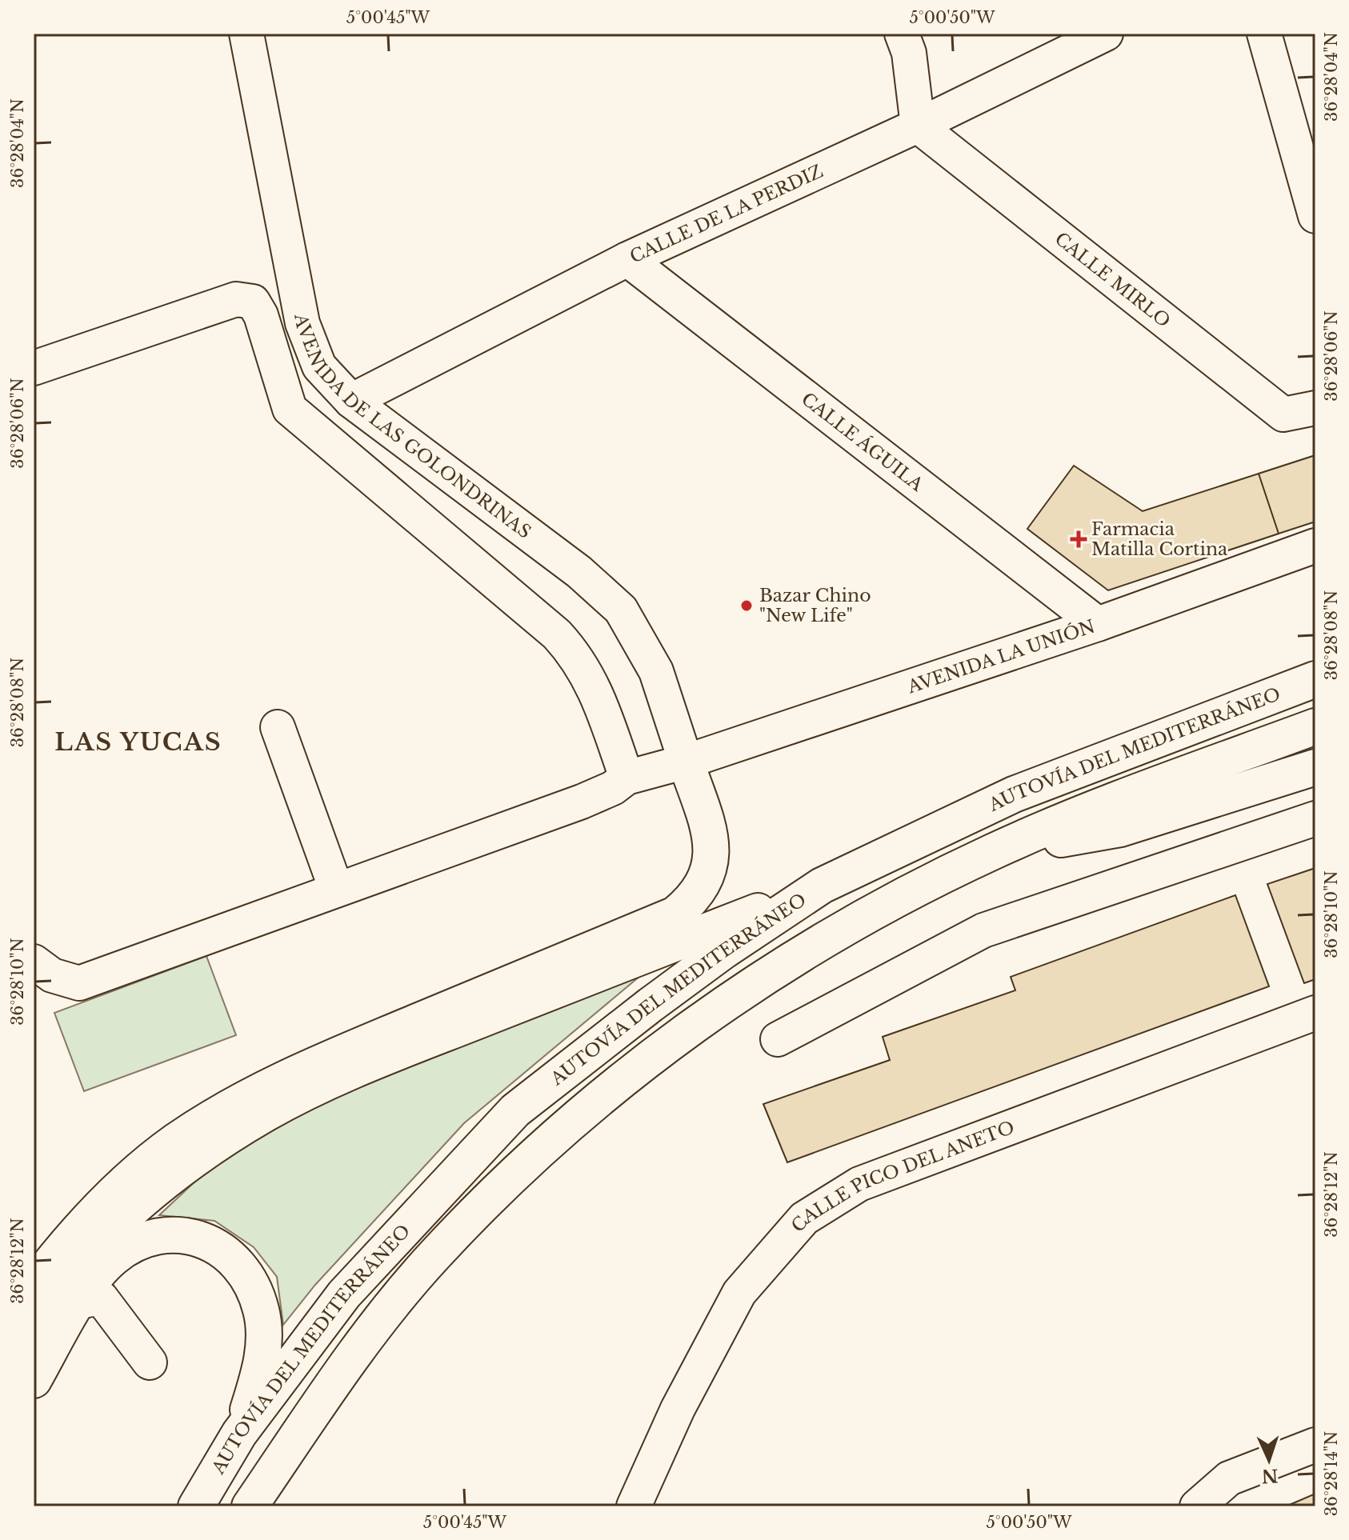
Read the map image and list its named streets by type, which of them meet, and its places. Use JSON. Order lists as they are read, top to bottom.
{
  "streets": {
    "main road": ["AUTOVÍA DEL MEDITERRÁNEO"],
    "street": [
      "CALLE DE LA PERDIZ",
      "CALLE MIRLO",
      "AVENIDA DE LAS GOLONDRINAS",
      "CALLE ÁGUILA",
      "AVENIDA LA UNIÓN",
      "CALLE PICO DEL ANETO"
    ]
  },
  "crossings": [
    ["CALLE DE LA PERDIZ", "CALLE MIRLO"],
    ["CALLE DE LA PERDIZ", "AVENIDA DE LAS GOLONDRINAS"],
    ["CALLE DE LA PERDIZ", "CALLE ÁGUILA"],
    ["AVENIDA DE LAS GOLONDRINAS", "AVENIDA LA UNIÓN"],
    ["CALLE ÁGUILA", "AVENIDA LA UNIÓN"]
  ],
  "districts": ["LAS YUCAS"],
  "places": {
    "health": ["Farmacia Matilla Cortina"],
    "other": ["Bazar Chino \"New Life\""]
  },
  "north": "bottom",
  "coordinates": [
    "5°00'45\"W",
    "5°00'50\"W",
    "36°28'04\"N",
    "36°28'06\"N",
    "36°28'08\"N",
    "36°28'10\"N",
    "36°28'12\"N",
    "36°28'14\"N"
  ]
}
